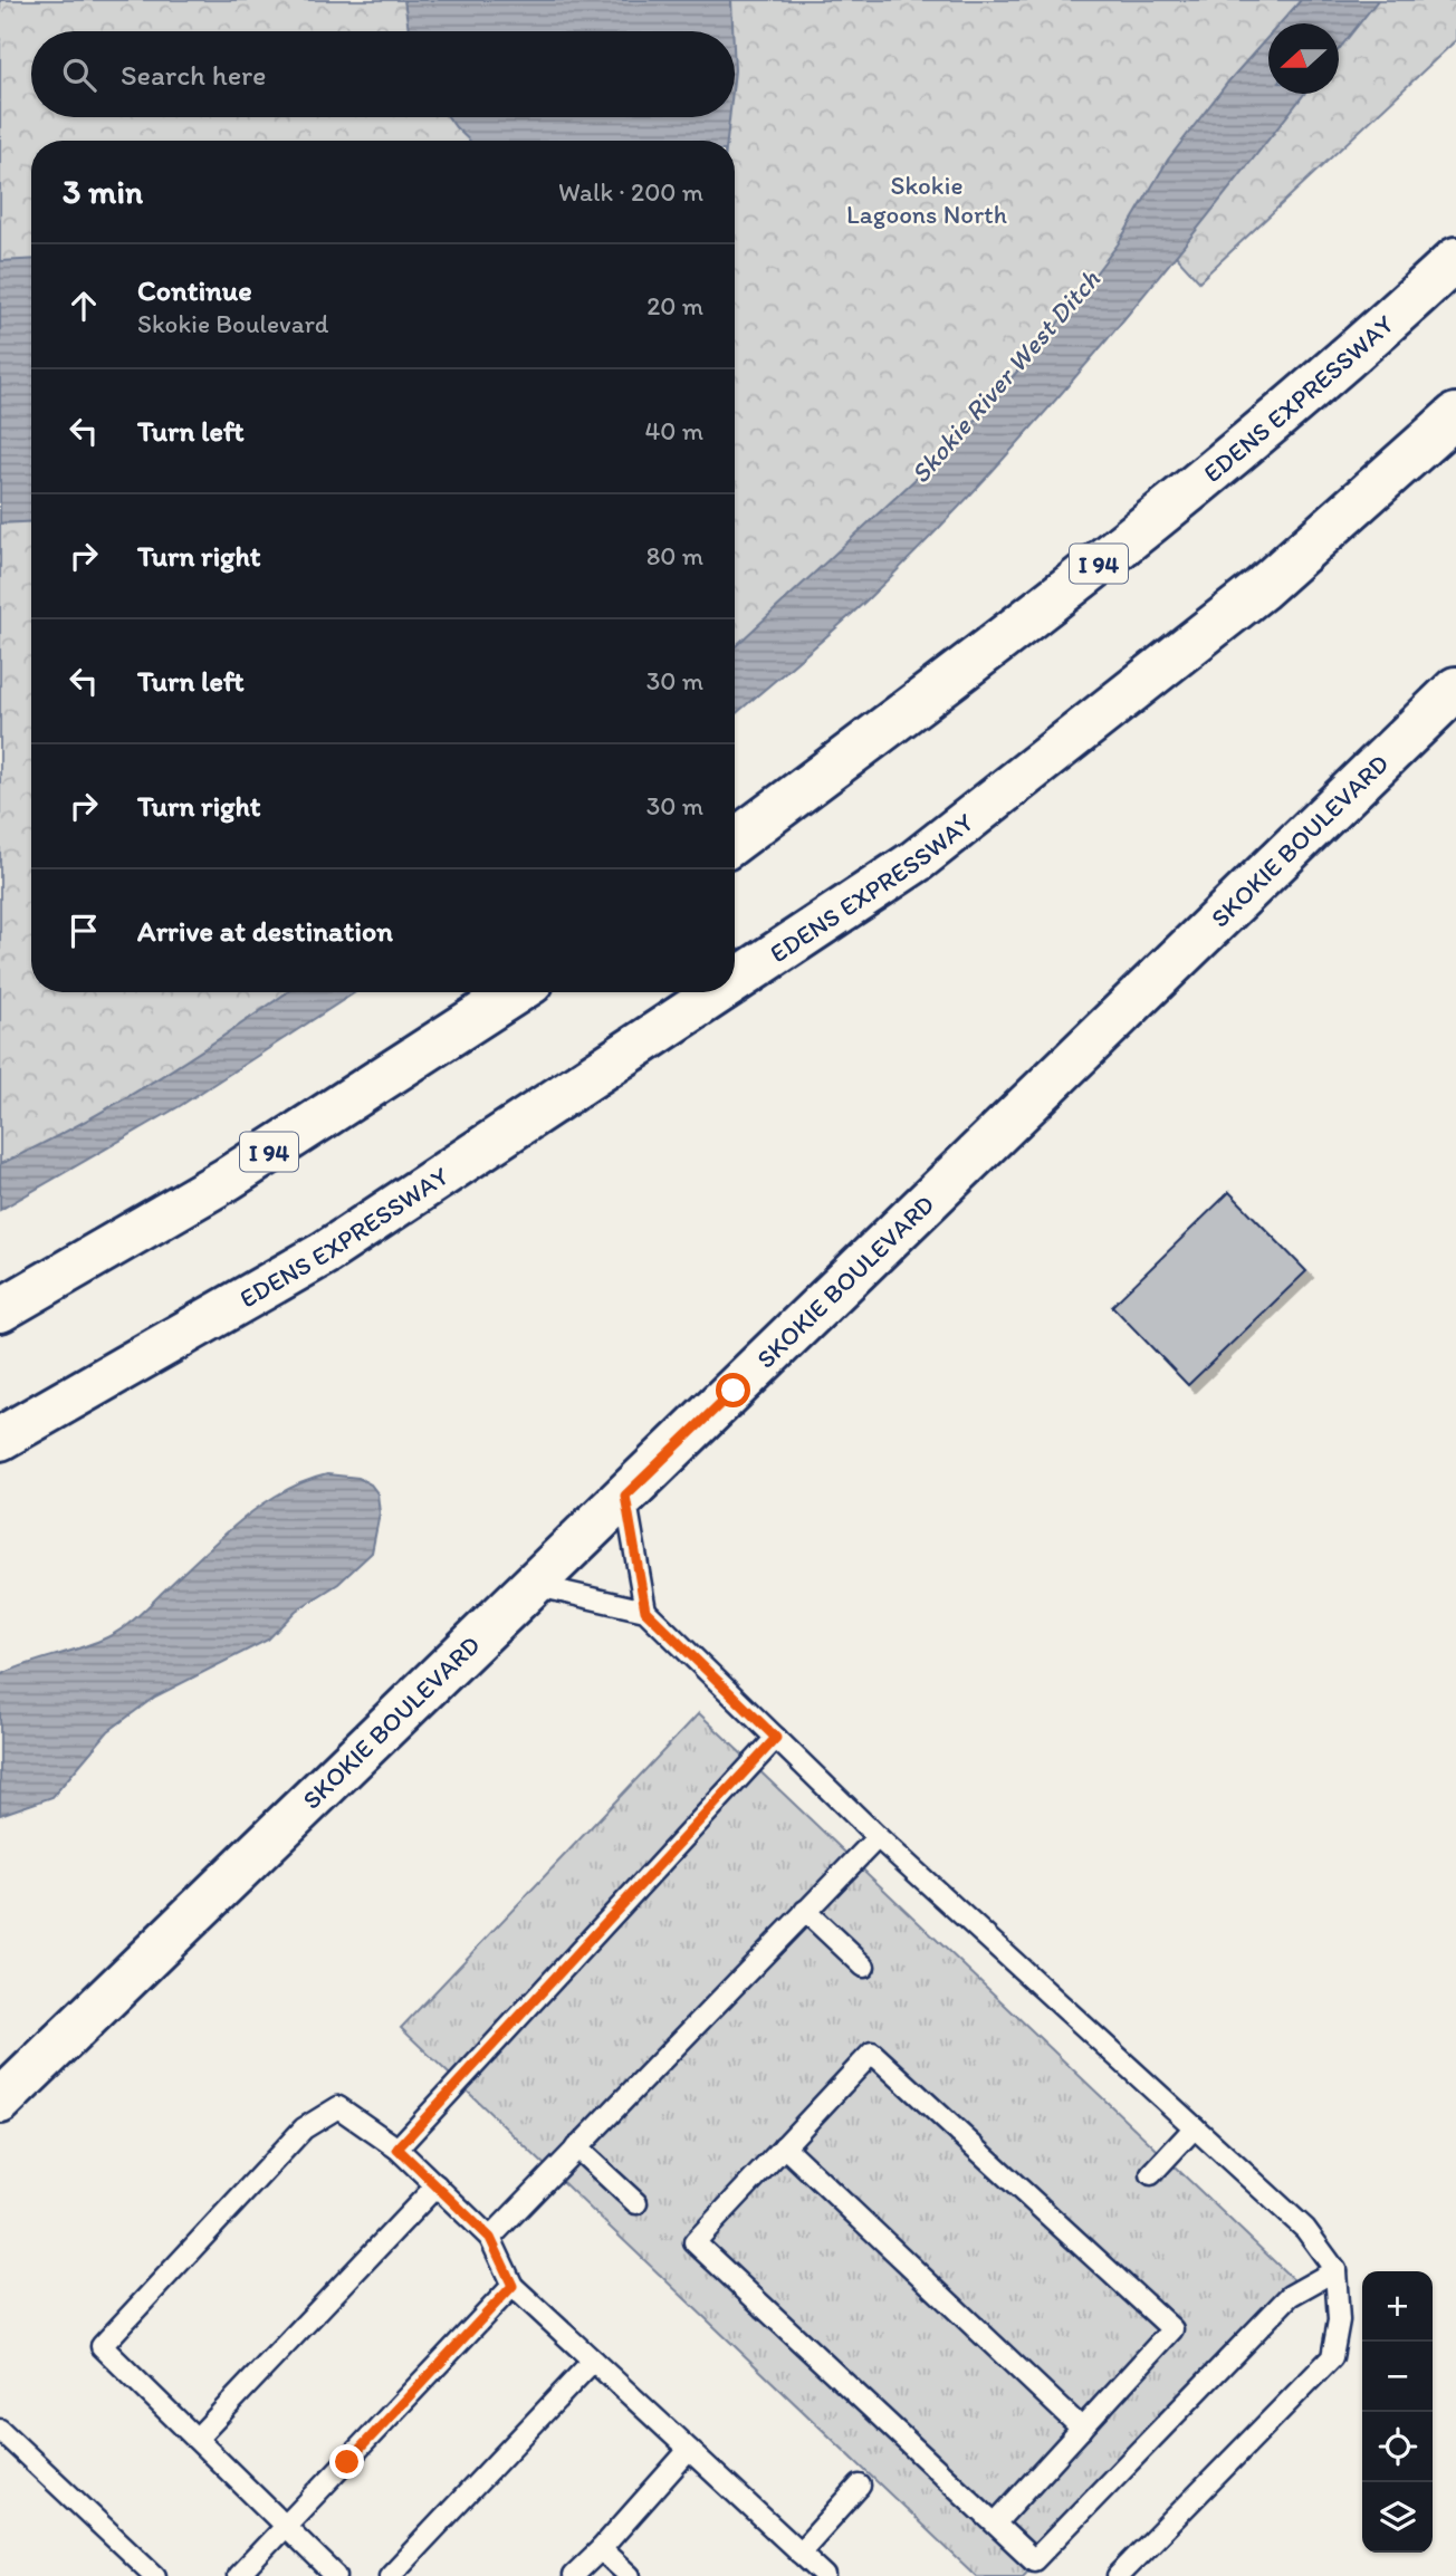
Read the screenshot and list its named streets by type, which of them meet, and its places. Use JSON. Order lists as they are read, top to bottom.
{
  "streets": {
    "main road": ["EDENS EXPRESSWAY", "I 94", "SKOKIE BOULEVARD"]
  },
  "water": ["Skokie River West Ditch"],
  "parks": ["Skokie Lagoons North"],
  "north": "left",
  "page": {
    "search": "Search here",
    "heading": ["3 min", "Walk · 200 m"],
    "list": [
      ["Continue", "Skokie Boulevard", "20 m"],
      ["Turn left", "40 m"],
      ["Turn right", "80 m"],
      ["Turn left", "30 m"],
      ["Turn right", "30 m"],
      "Arrive at destination"
    ],
    "map_buttons": ["+", "−"]
  }
}
